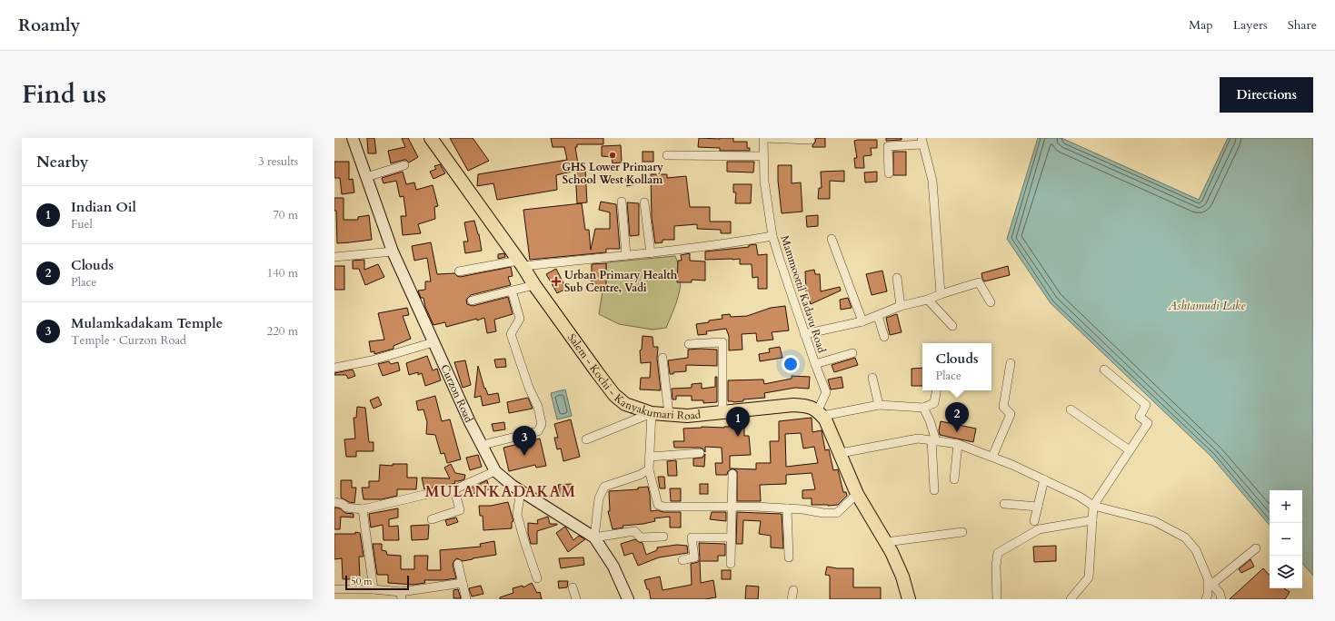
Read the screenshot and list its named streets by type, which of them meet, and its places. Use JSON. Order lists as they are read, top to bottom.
{
  "streets": {
    "main road": ["Salem - Kochi - Kanyakumari Road", "Curzon Road"],
    "street": ["Mammoottil Kadavu Road"]
  },
  "crossings": [
    ["Mammoottil Kadavu Road", "Salem - Kochi - Kanyakumari Road"]
  ],
  "districts": ["MULANKADAKAM"],
  "water": ["Ashtamudi Lake"],
  "places": {
    "other": ["GHS Lower Primary School West Kollam"],
    "health": ["Urban Primary Health Sub Centre, Vadi"]
  },
  "scale_bar": "50 m",
  "page": {
    "header": "Roamly",
    "nav": ["Map", "Layers", "Share"],
    "title": "Find us",
    "buttons": "Directions",
    "heading": ["Nearby", "3 results"],
    "list": [
      {
        "mark": "1",
        "name": "Indian Oil",
        "note": "Fuel",
        "value": "70 m"
      },
      {
        "mark": "2",
        "name": "Clouds",
        "note": "Place",
        "value": "140 m"
      },
      {
        "mark": "3",
        "name": "Mulamkadakam Temple",
        "note": "Temple · Curzon Road",
        "value": "220 m"
      }
    ],
    "popup": ["Clouds", "Place"],
    "pins": ["2", "1", "3"],
    "map_buttons": ["+", "−"],
    "scale": "50 m"
  }
}
